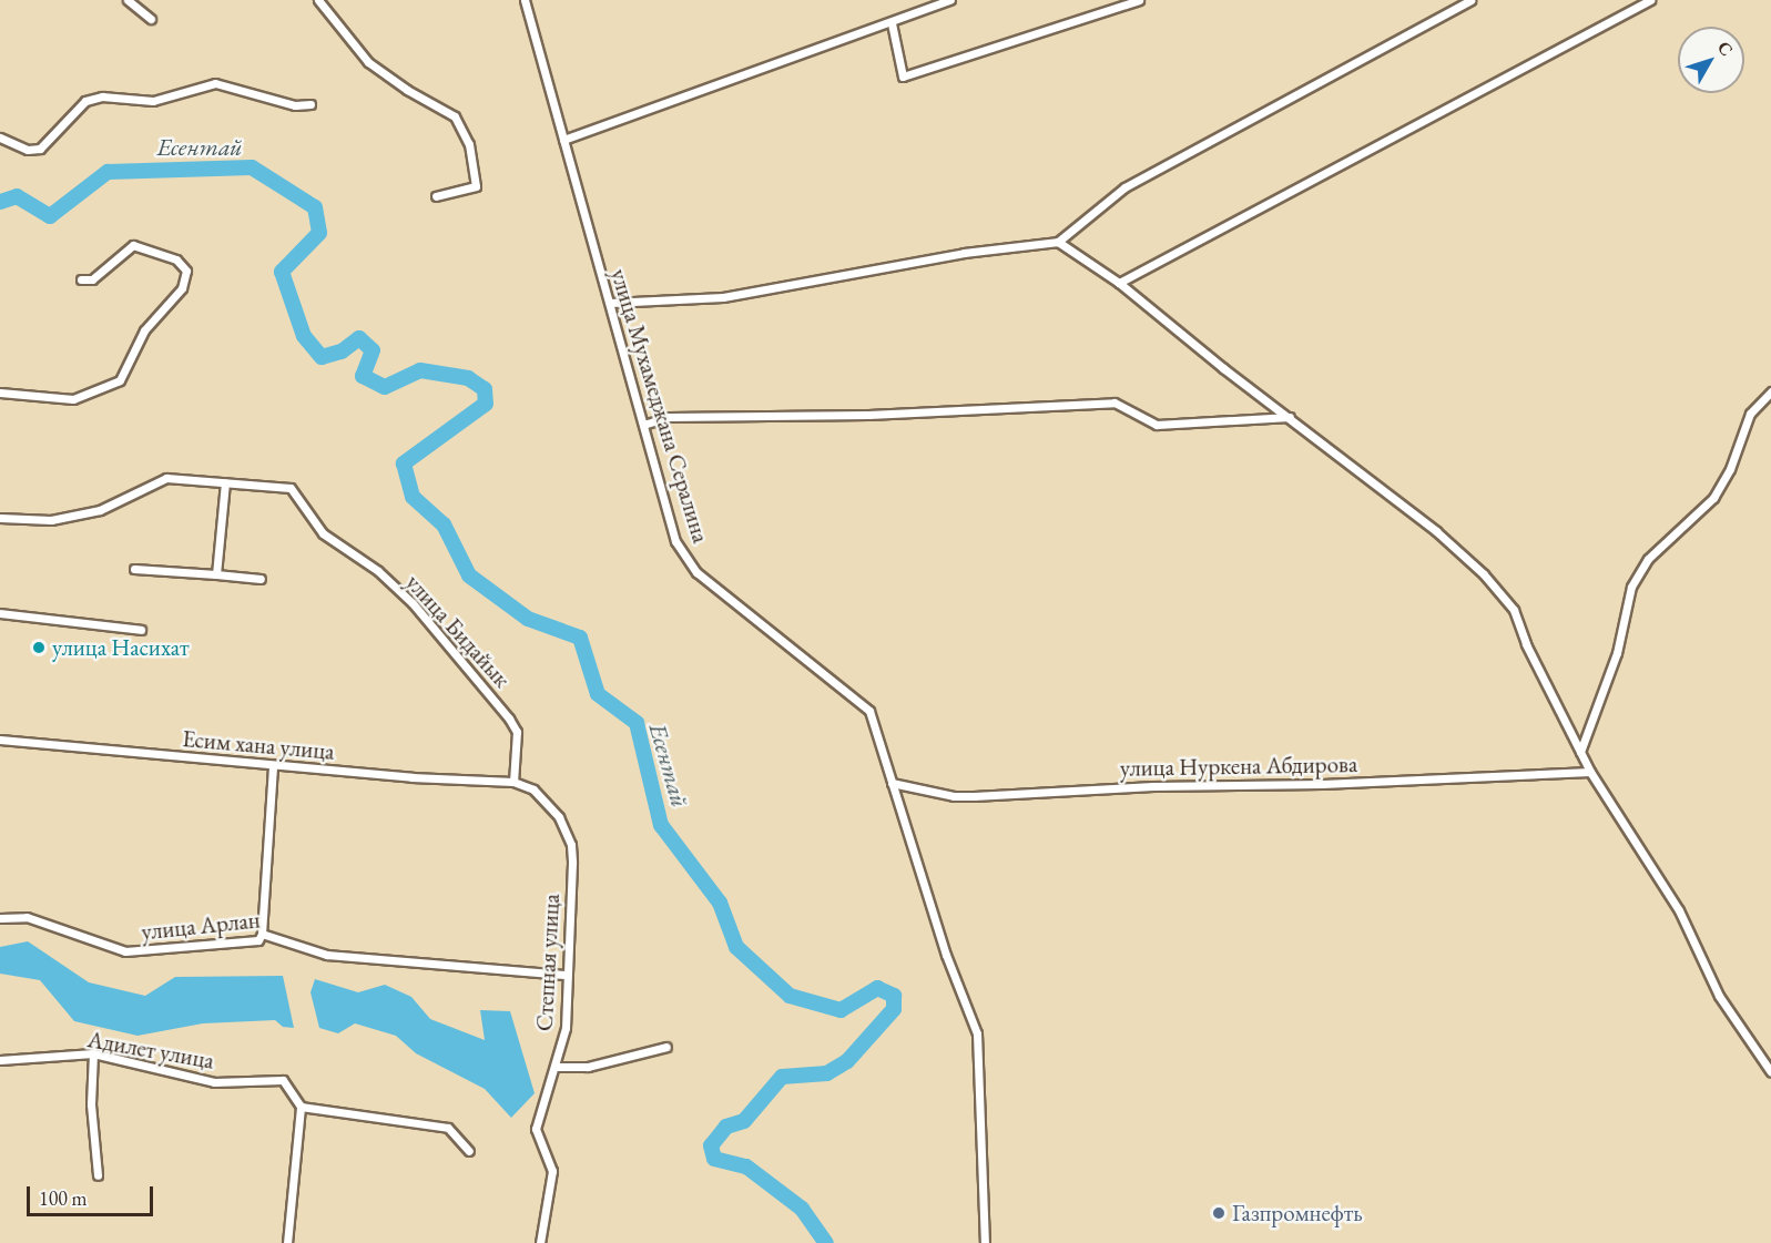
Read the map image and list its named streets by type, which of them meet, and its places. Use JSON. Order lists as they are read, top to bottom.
{
  "streets": {
    "street": [
      "улица Мухамеджана Сералина",
      "улица Бидайык",
      "Есим хана улица",
      "улица Нуркена Абдирова",
      "улица Арлан",
      "Степная улица",
      "Адилет улица"
    ]
  },
  "crossings": [
    ["улица Мухамеджана Сералина", "улица Нуркена Абдирова"],
    ["улица Бидайык", "Есим хана улица"],
    ["улица Бидайык", "Степная улица"],
    ["Есим хана улица", "Степная улица"],
    ["улица Арлан", "Степная улица"]
  ],
  "water": ["Есентай"],
  "places": ["улица Насихат", "Газпромнефть"],
  "scale_bar": "100 m",
  "north": "top right"
}
